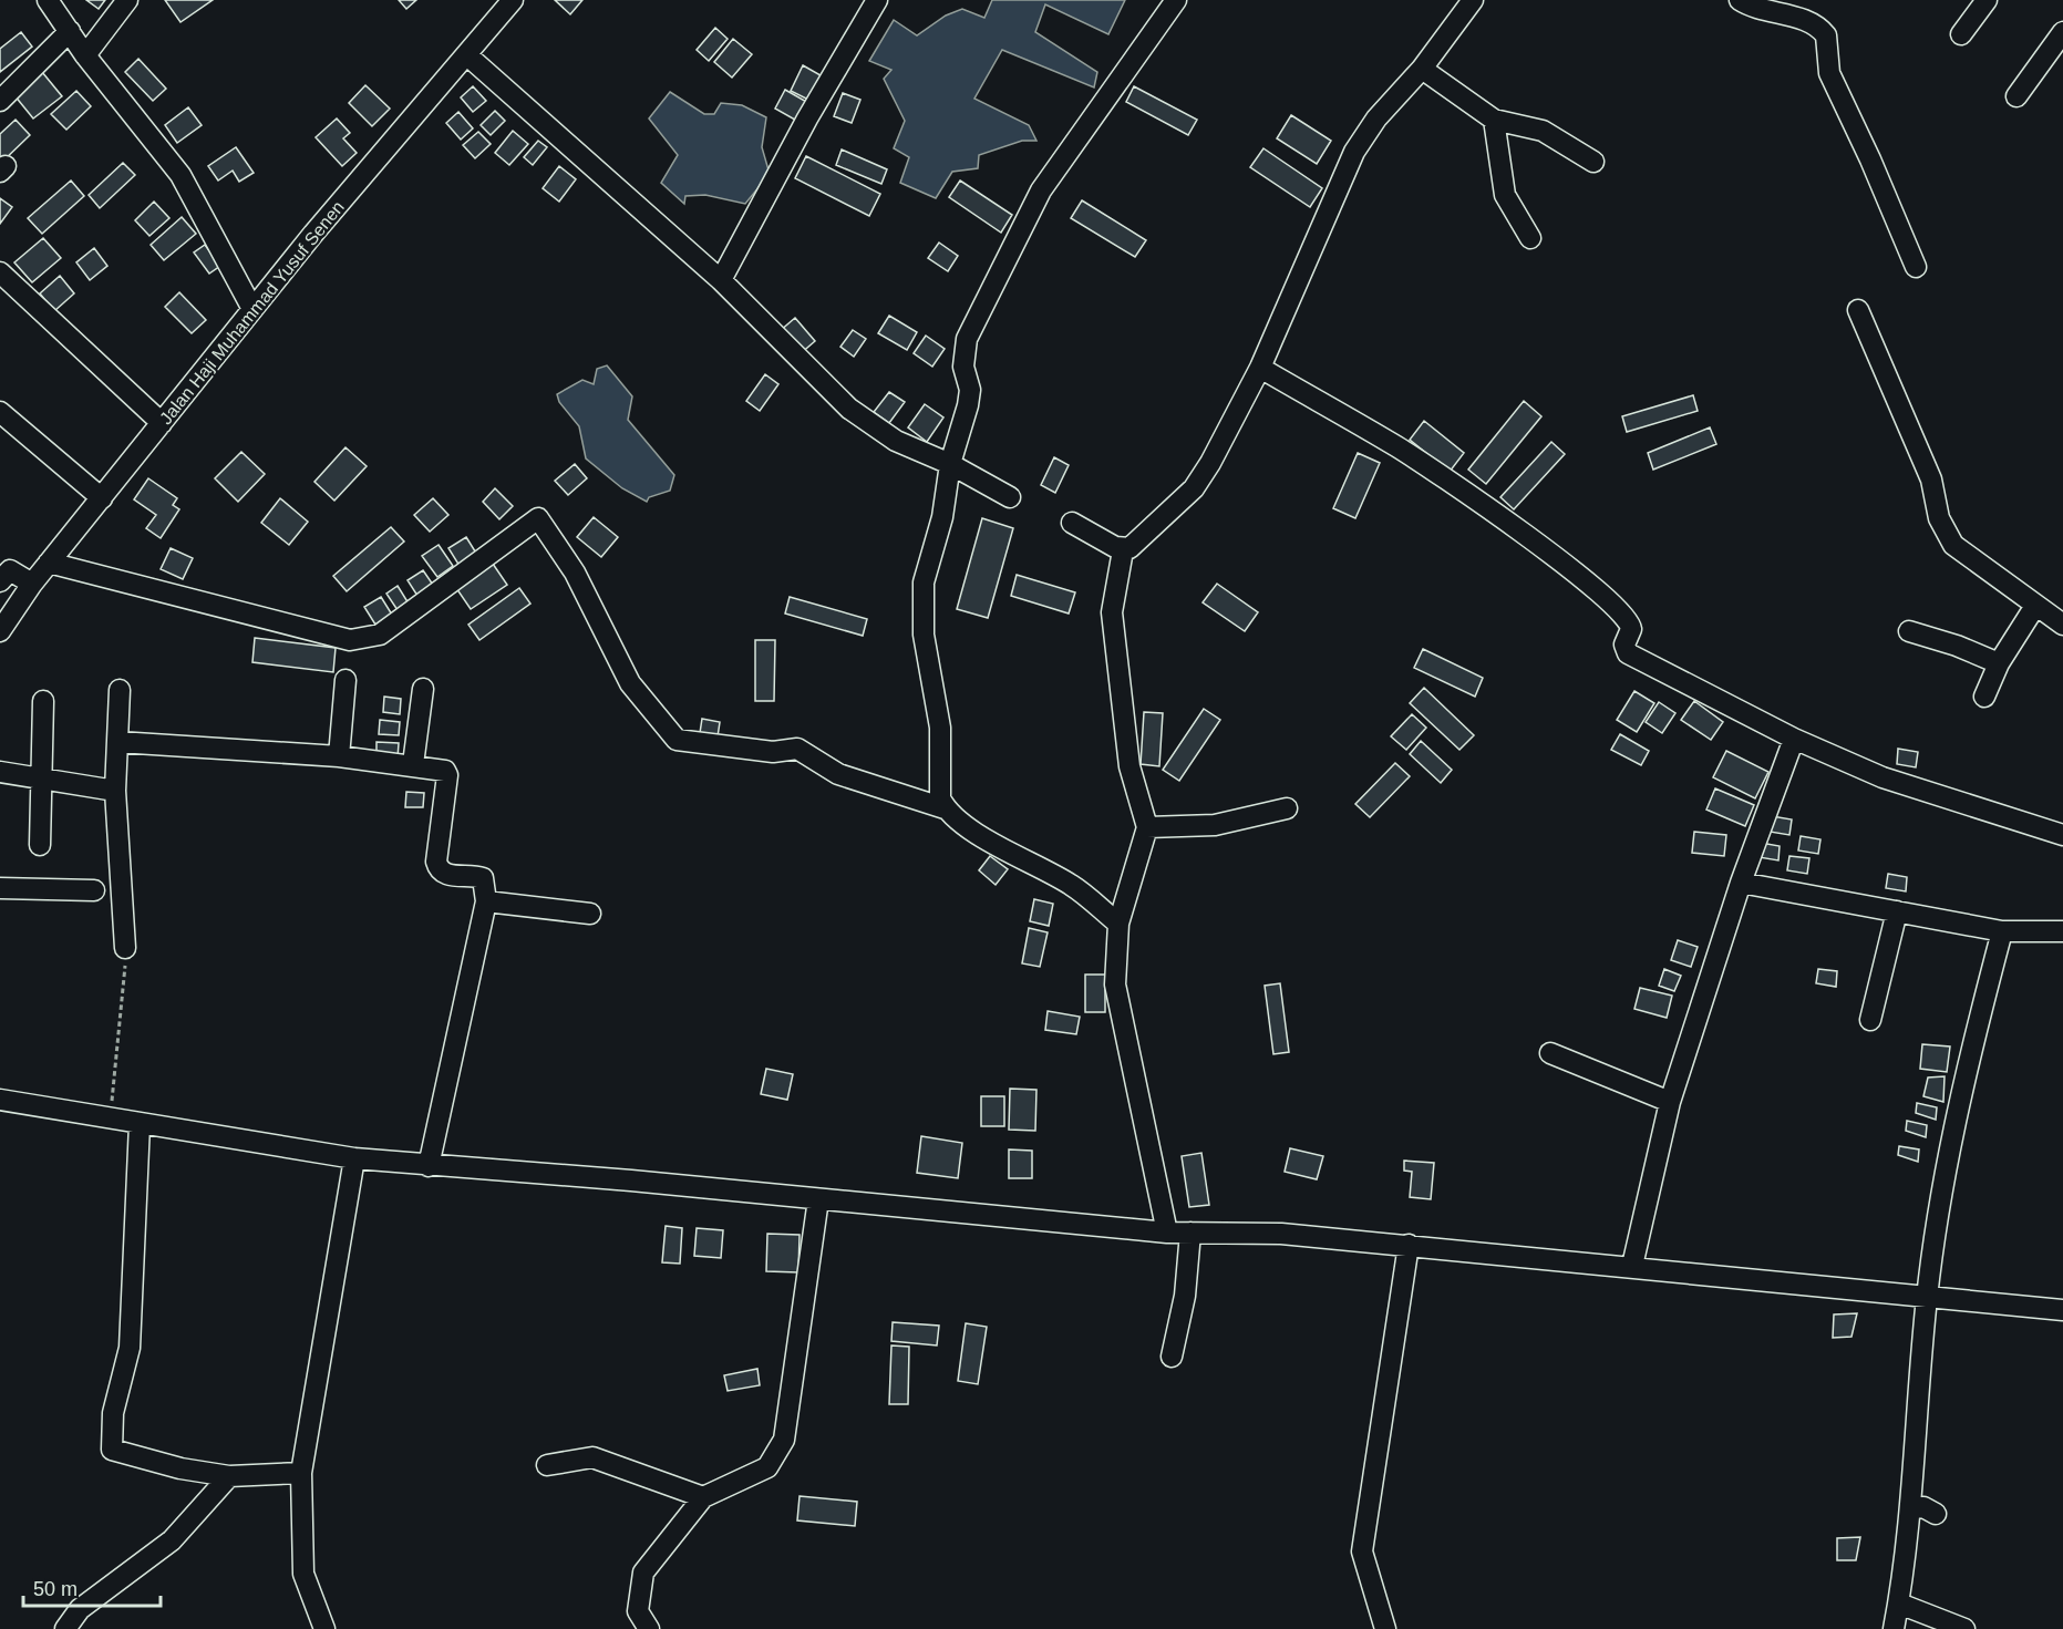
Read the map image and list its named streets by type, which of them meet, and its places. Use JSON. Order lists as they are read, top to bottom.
{
  "streets": {
    "street": ["Jalan Haji Muhammad Yusuf Senen"]
  },
  "scale_bar": "50 m"
}
